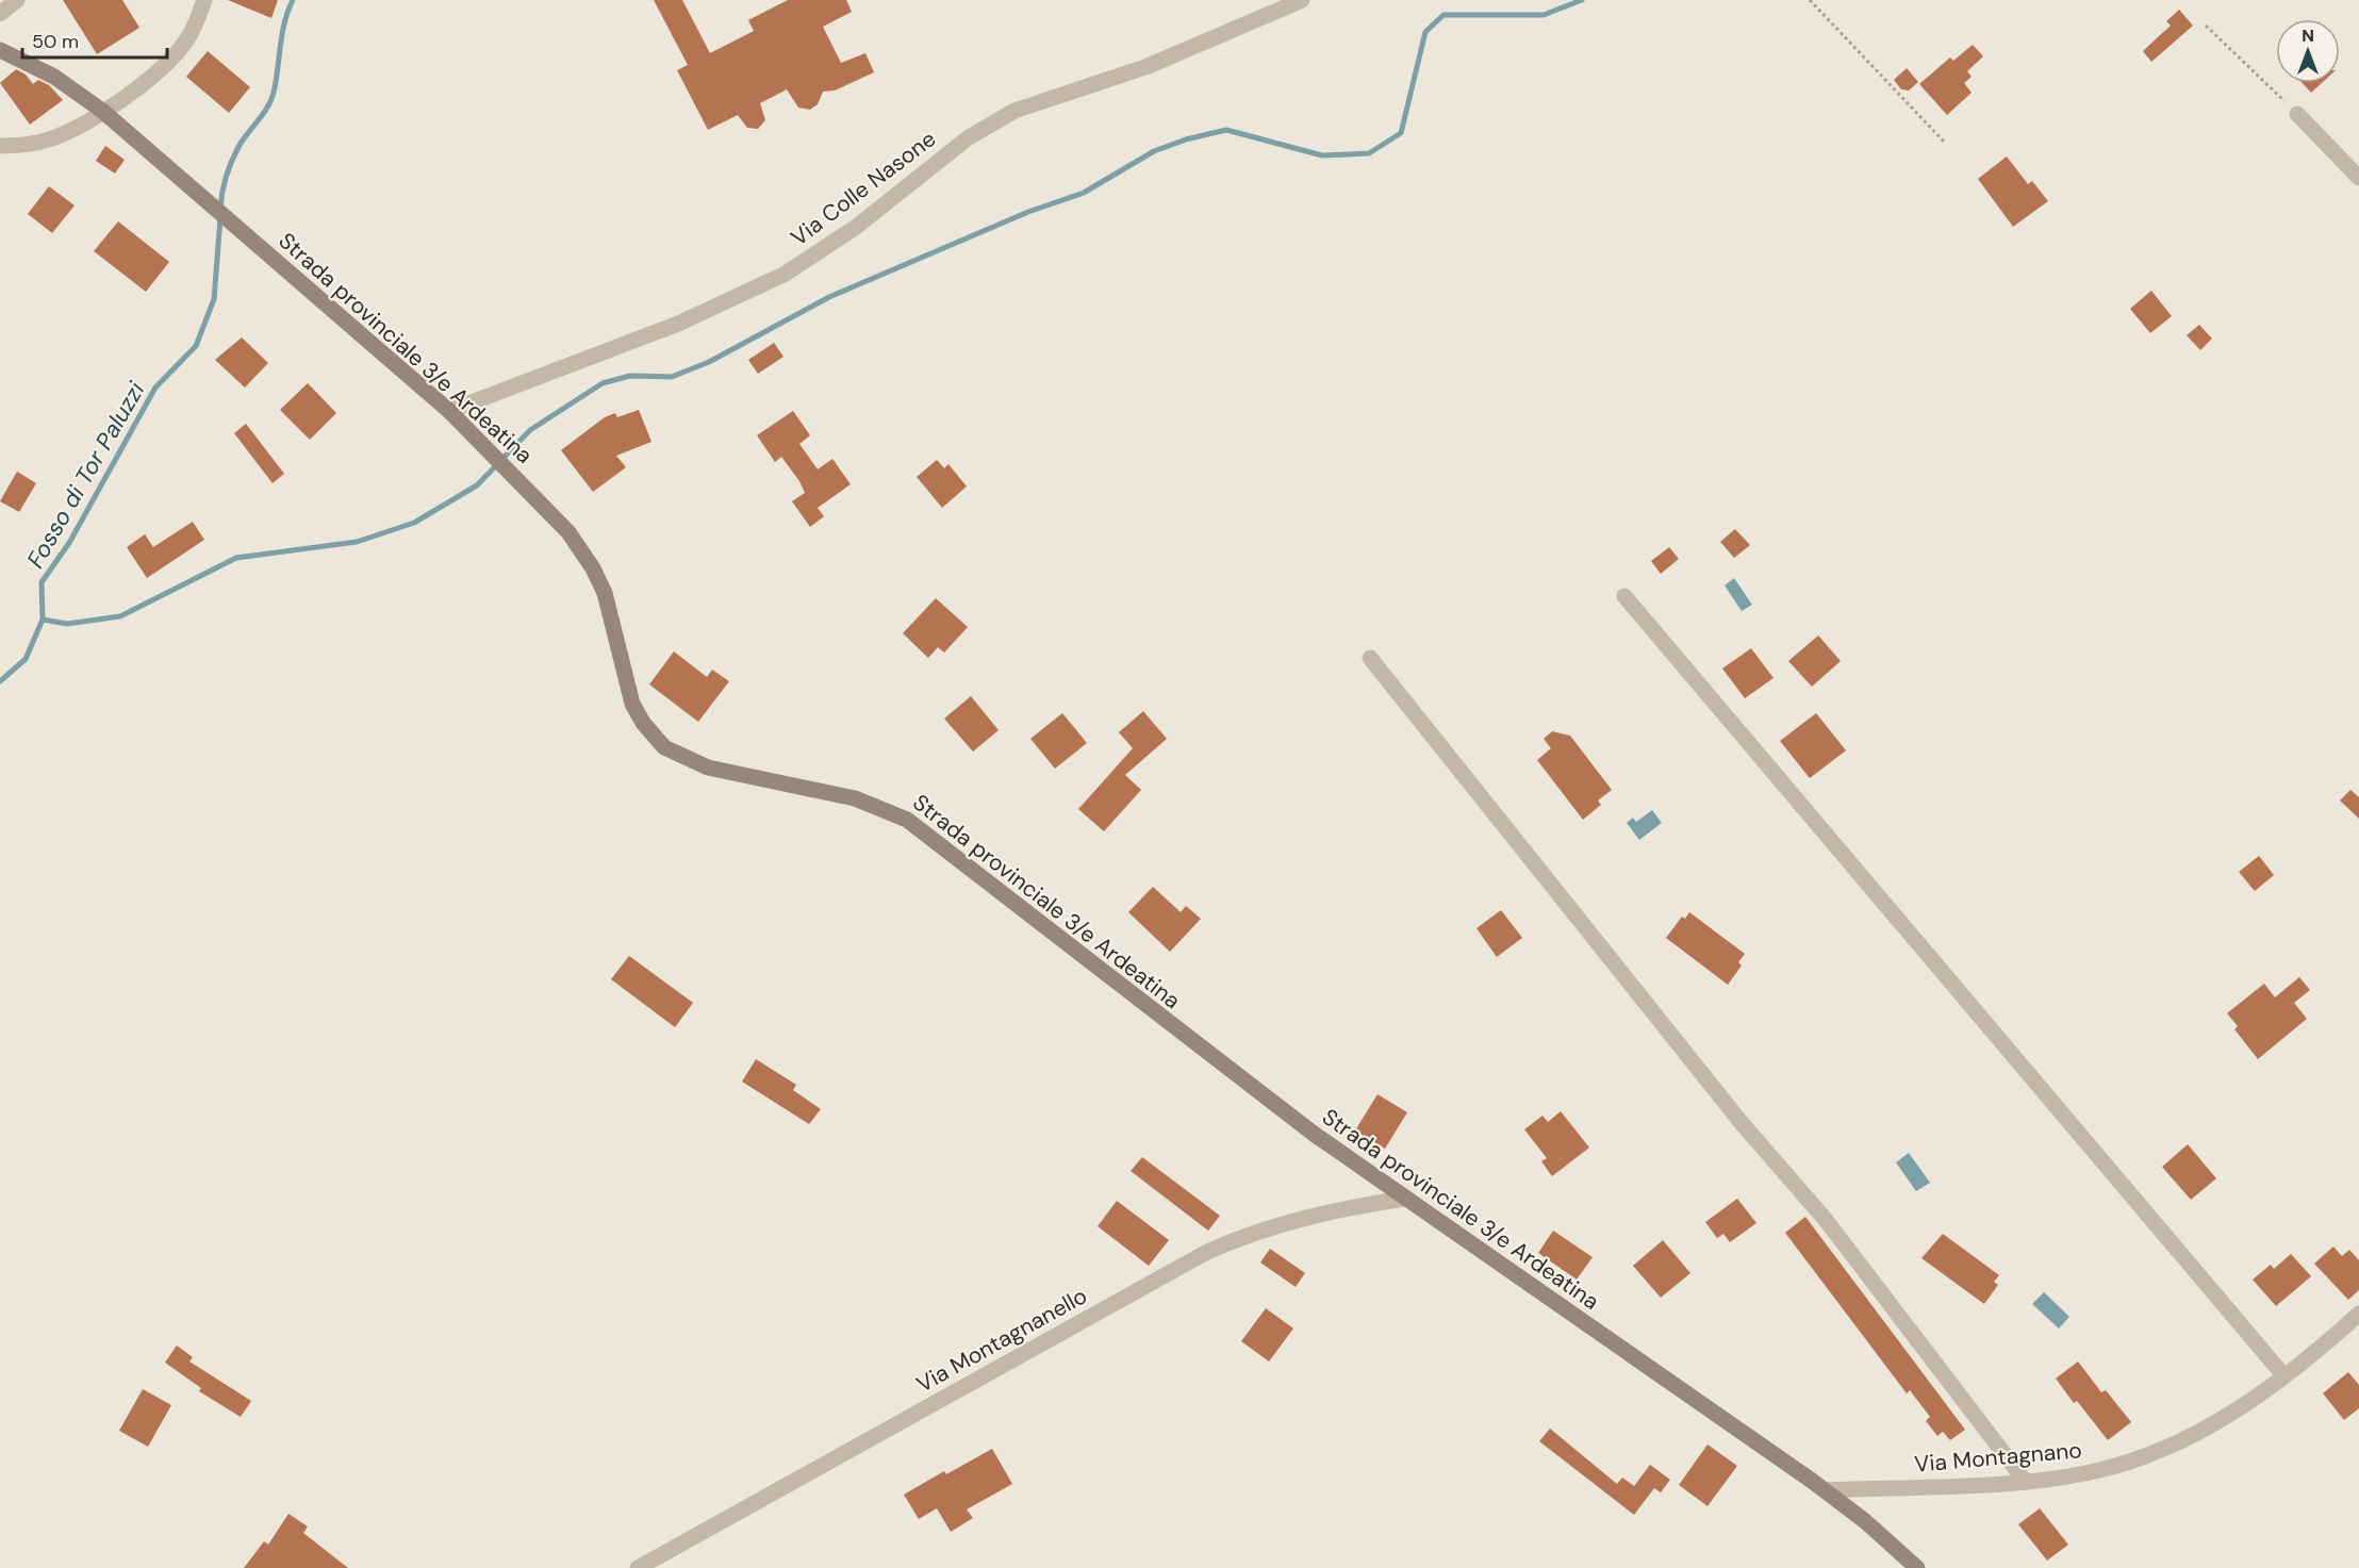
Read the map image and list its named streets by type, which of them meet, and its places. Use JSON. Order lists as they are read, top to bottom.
{
  "streets": {
    "main road": ["Strada provinciale 3/e Ardeatina"],
    "street": ["Via Colle Nasone", "Via Montagnanello", "Via Montagnano"]
  },
  "crossings": [
    ["Via Colle Nasone", "Strada provinciale 3/e Ardeatina"],
    ["Strada provinciale 3/e Ardeatina", "Via Montagnanello"],
    ["Strada provinciale 3/e Ardeatina", "Via Montagnano"]
  ],
  "water": ["Fosso di Tor Paluzzi"],
  "scale_bar": "50 m",
  "north": "top"
}
